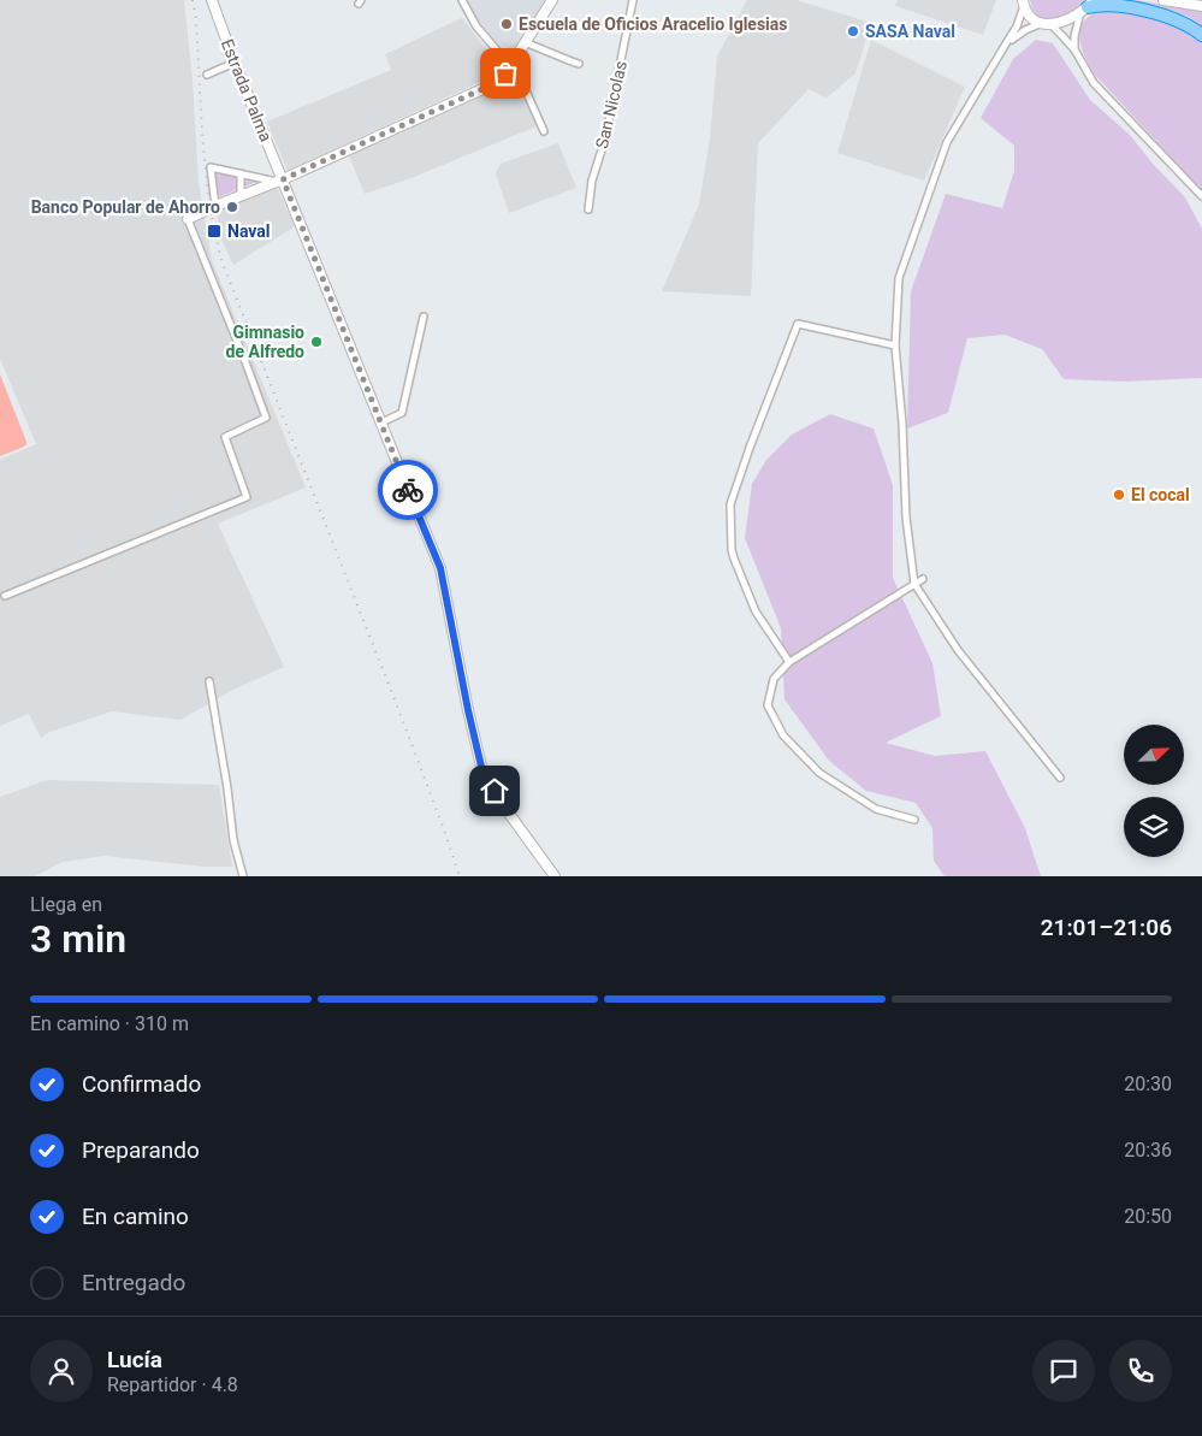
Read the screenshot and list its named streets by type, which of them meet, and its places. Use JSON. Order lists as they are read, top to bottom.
{
  "streets": {
    "main road": ["Estrada Palma"],
    "street": ["San Nicolas"]
  },
  "places": {
    "other": [
      "Escuela de Oficios Aracelio Iglesias",
      "SASA Naval",
      "Banco Popular de Ahorro",
      "Gimnasio de Alfredo",
      "El cocal"
    ],
    "transit": ["Naval"]
  },
  "north": "top right",
  "page": {
    "heading": ["3 min", "Llega en", "21:01–21:06"],
    "panel": ["Lucía", "Repartidor · 4.8"],
    "bar": "En camino · 310 m",
    "list": [
      ["Confirmado", "20:30"],
      ["Preparando", "20:36"],
      ["En camino", "20:50"],
      "Entregado"
    ]
  }
}
